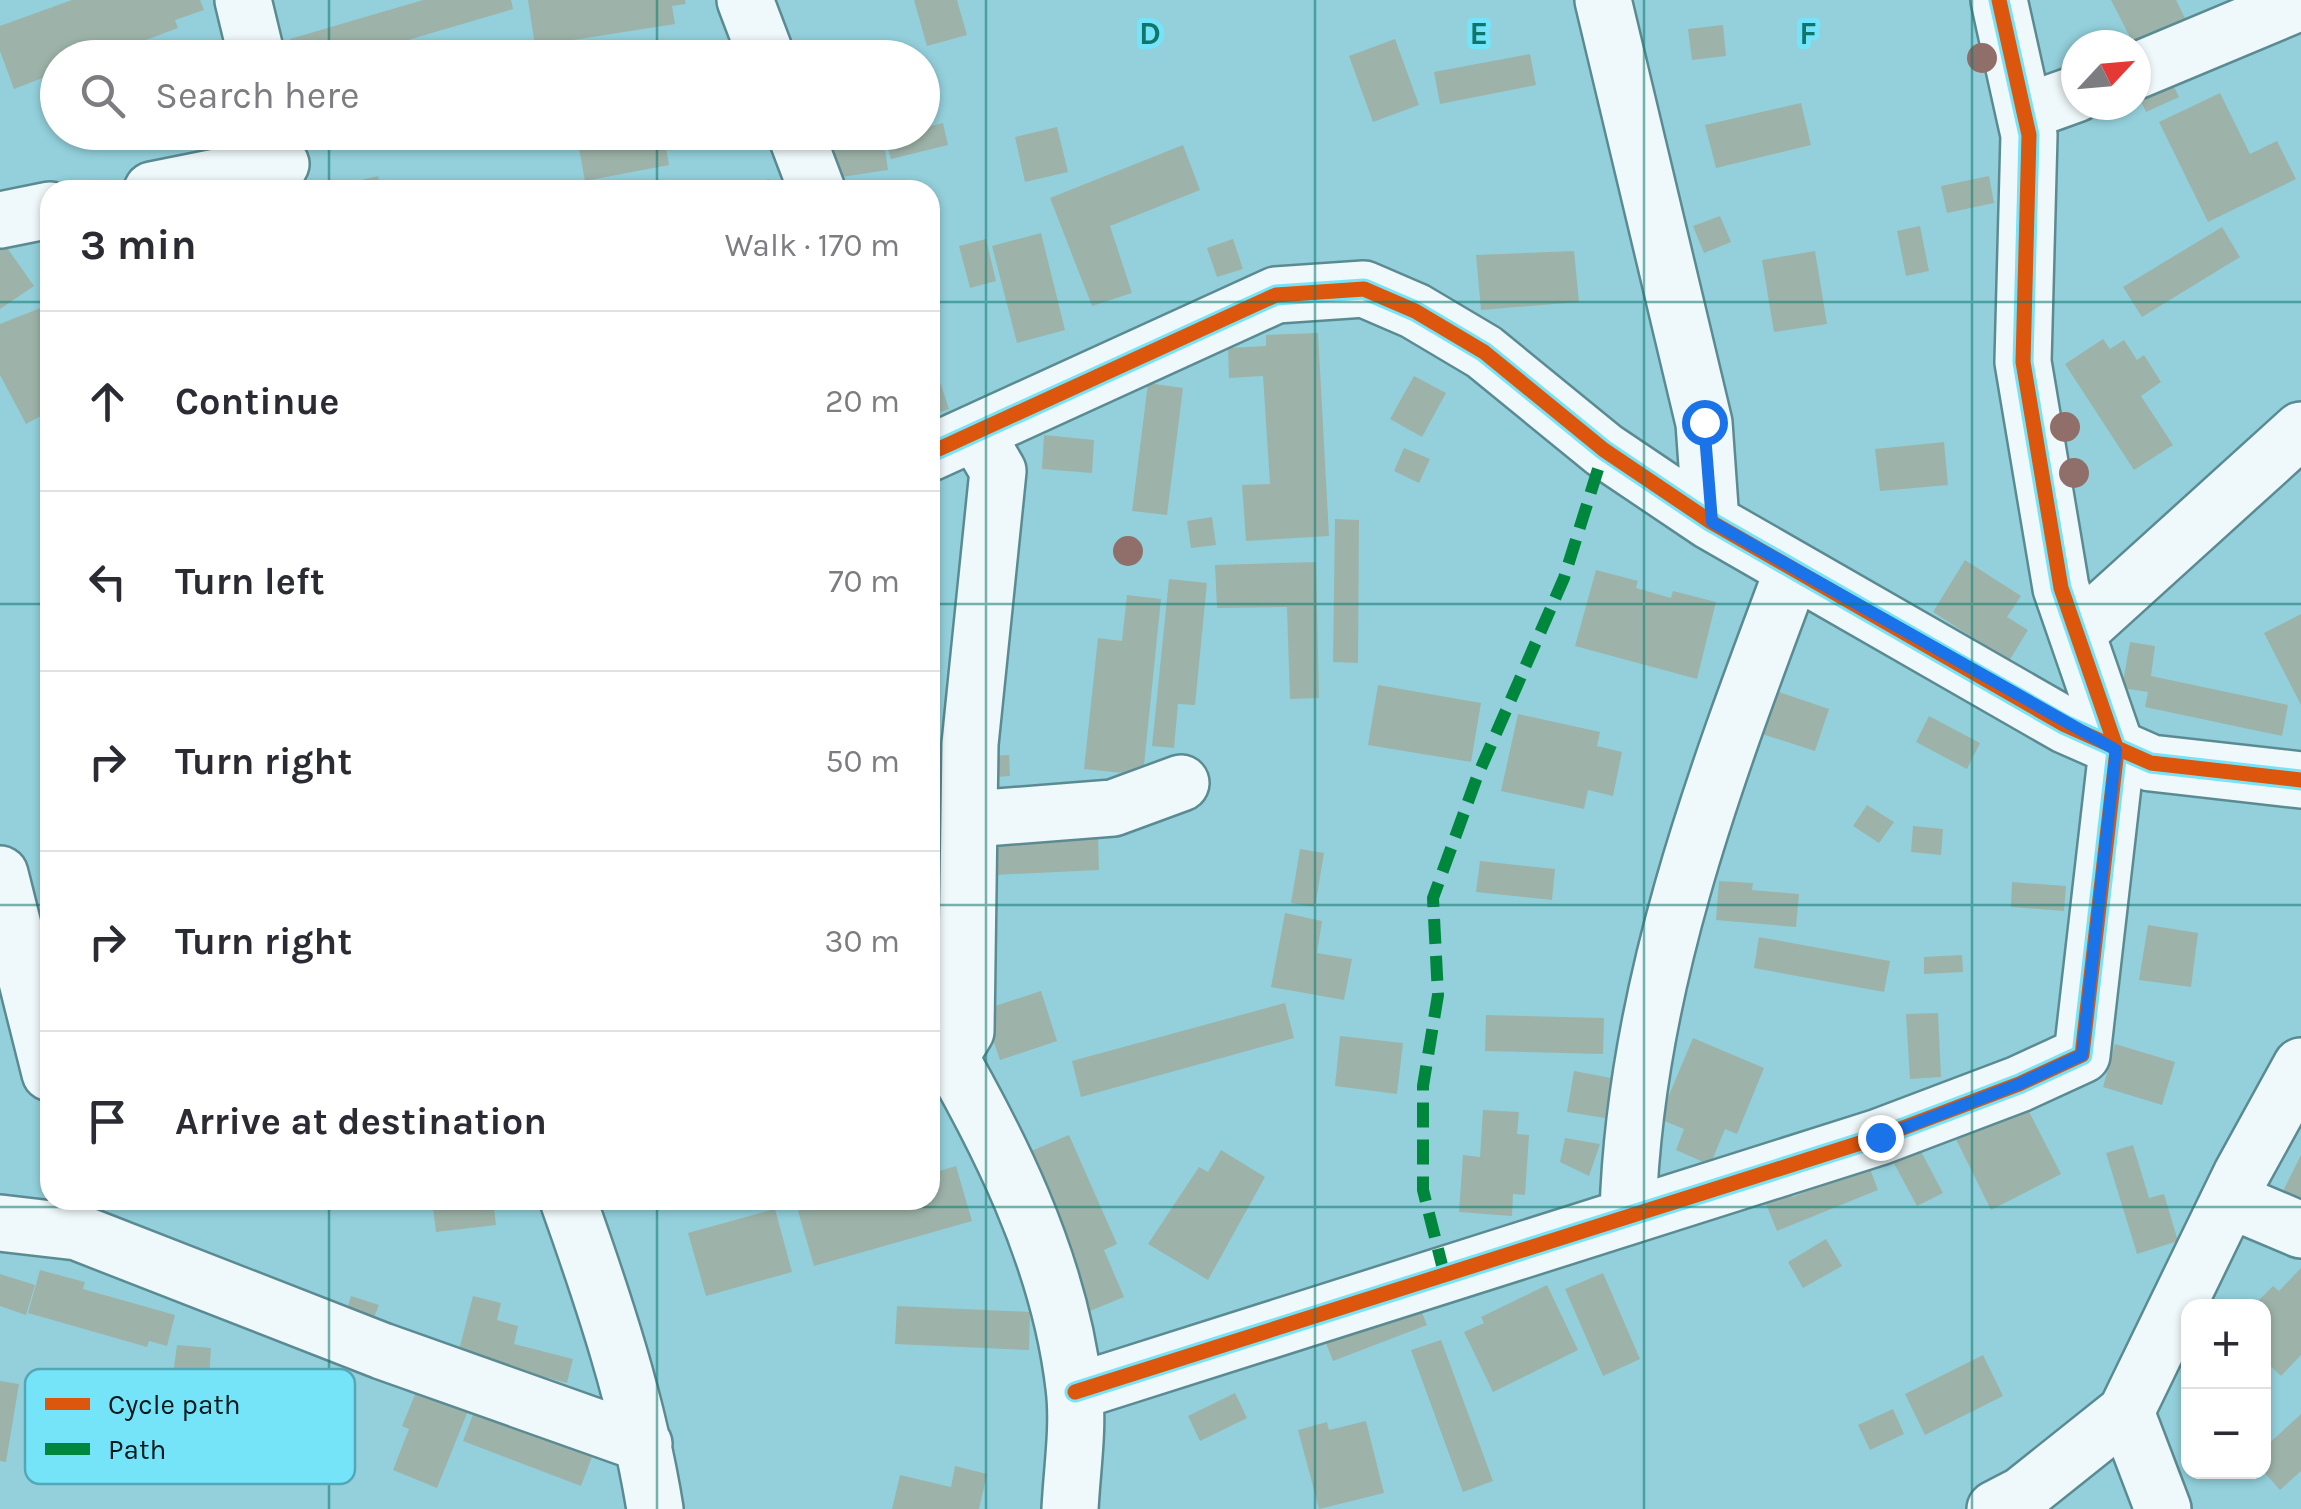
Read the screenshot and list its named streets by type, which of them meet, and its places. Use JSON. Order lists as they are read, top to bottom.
{
  "legend": ["Cycle path", "Path"],
  "north": "top right",
  "page": {
    "search": "Search here",
    "heading": ["3 min", "Walk · 170 m"],
    "list": [
      ["Continue", "20 m"],
      ["Turn left", "70 m"],
      ["Turn right", "50 m"],
      ["Turn right", "30 m"],
      "Arrive at destination"
    ],
    "map_buttons": ["+", "−"]
  },
  "grid": {
    "columns": ["D", "E", "F"]
  }
}
